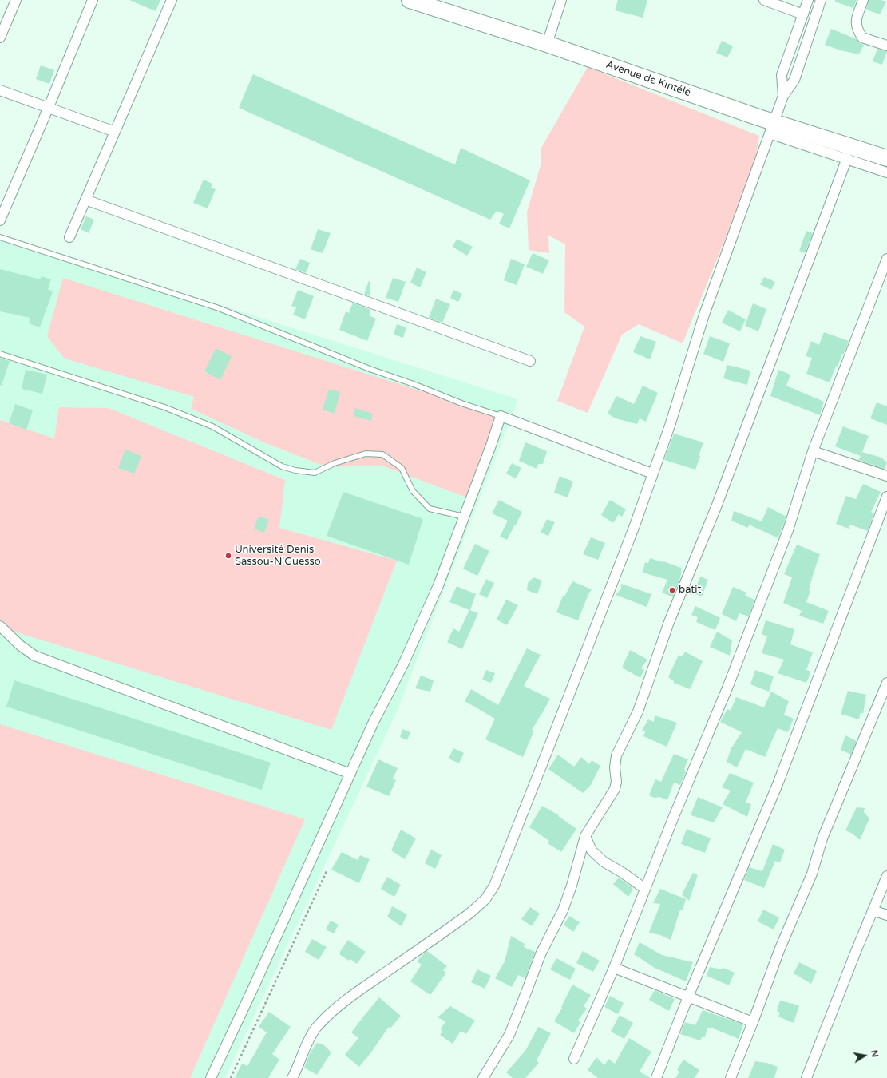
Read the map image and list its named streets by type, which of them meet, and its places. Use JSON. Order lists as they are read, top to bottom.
{
  "streets": {
    "main road": ["Avenue de Kintélé"]
  },
  "places": ["Université Denis Sassou-N'Guesso", "batit"],
  "north": "right"
}
